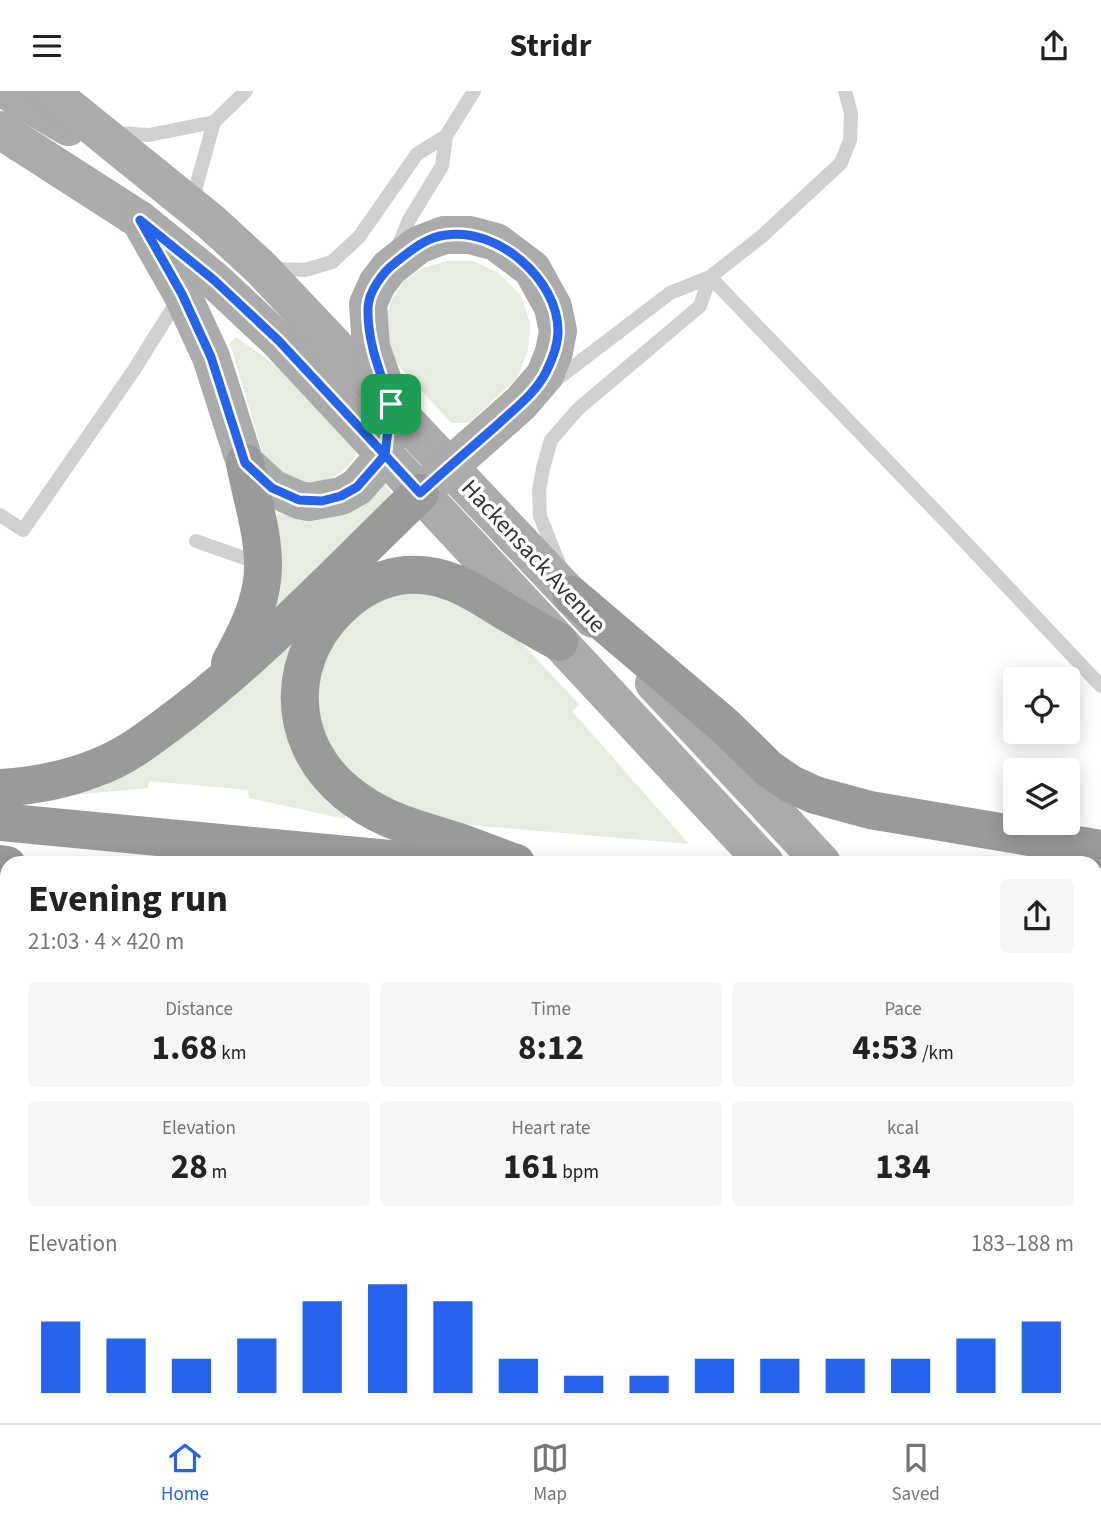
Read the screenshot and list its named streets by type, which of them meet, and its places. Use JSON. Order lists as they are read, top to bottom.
{
  "streets": {
    "main road": ["Hackensack Avenue"]
  },
  "page": {
    "header": "Stridr",
    "heading": ["Evening run", "21:03 · 4 × 420 m"],
    "stats": [
      ["Distance", "1.68 km"],
      ["Time", "8:12"],
      ["Pace", "4:53 /km"],
      ["Elevation", "28 m"],
      ["Heart rate", "161 bpm"],
      ["kcal", "134"]
    ],
    "chart": ["Elevation", "183–188 m"],
    "tabs": ["Home", "Map", "Saved"]
  }
}
